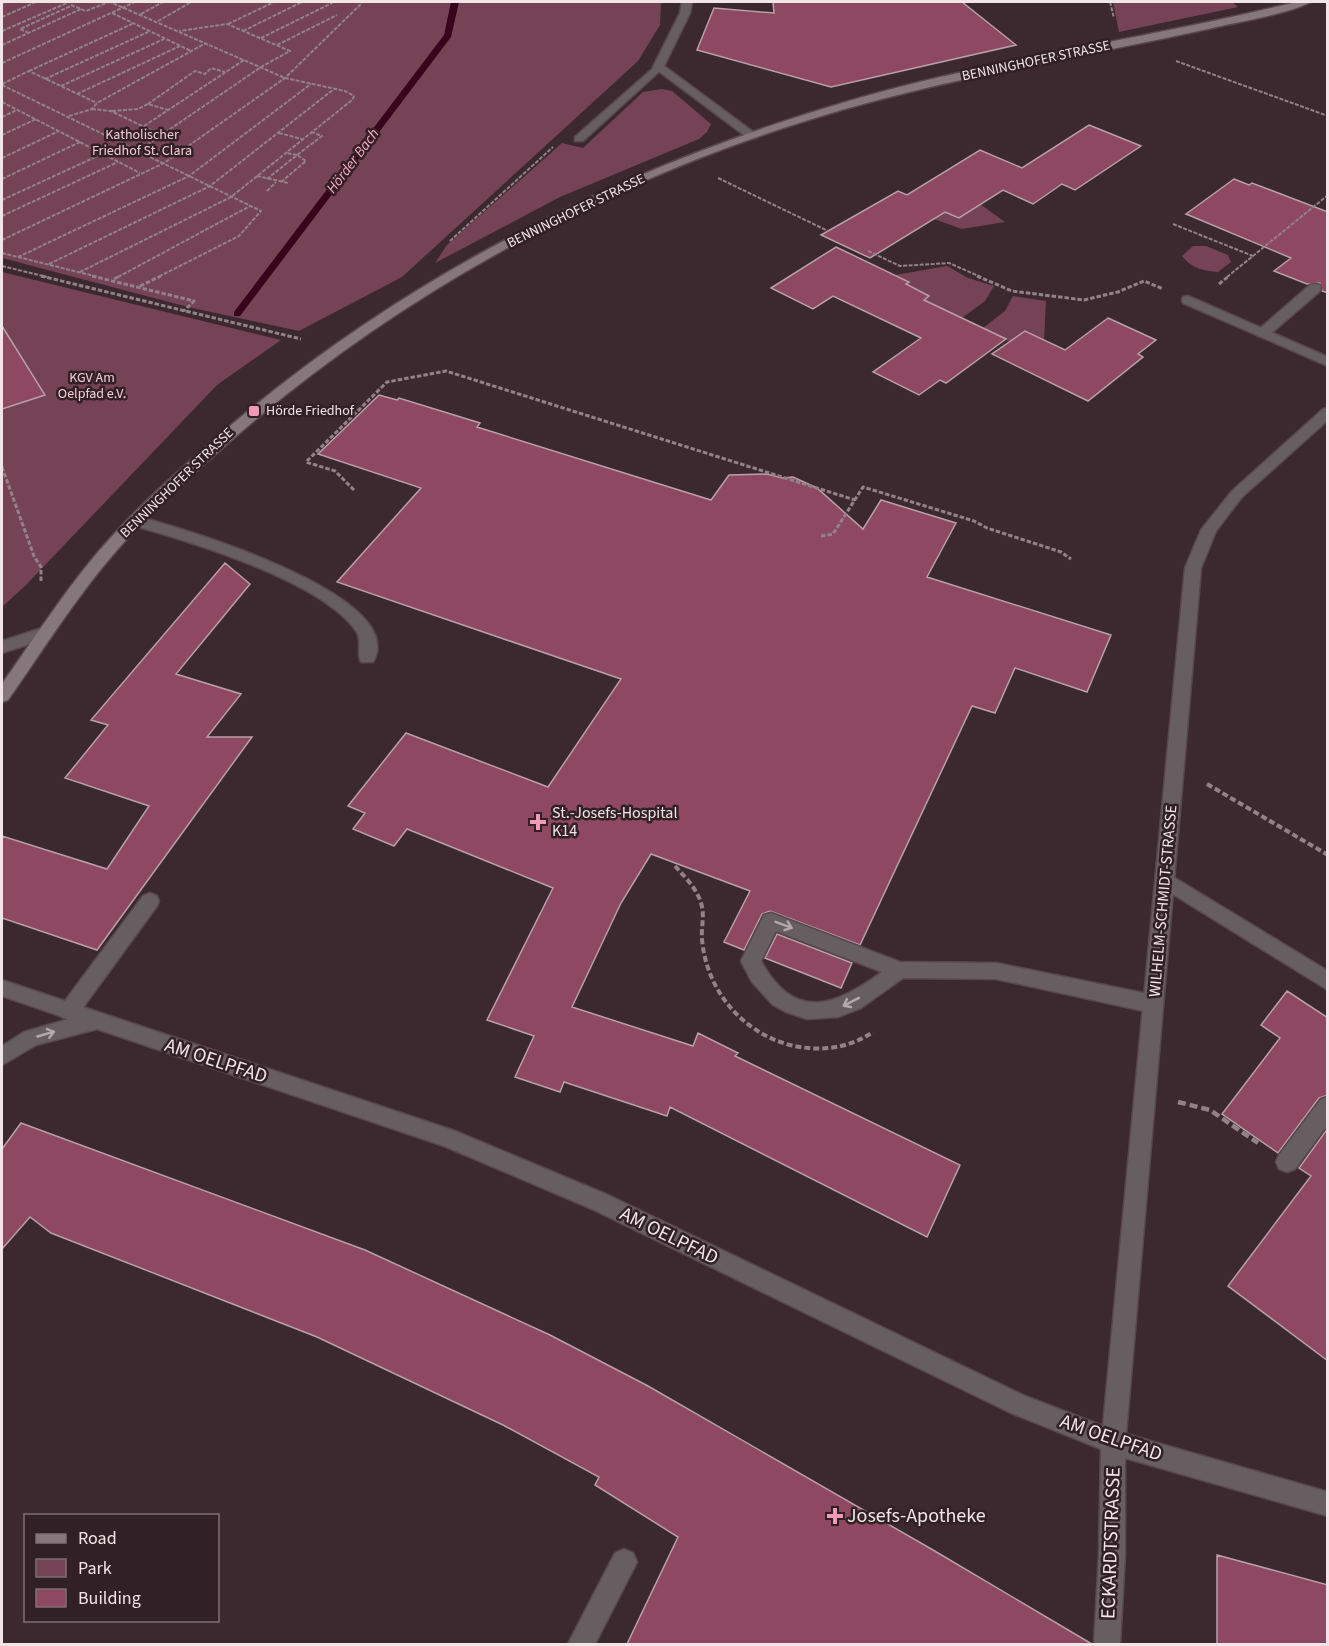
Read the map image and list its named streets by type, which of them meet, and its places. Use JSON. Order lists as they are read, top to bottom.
{
  "streets": {
    "main road": ["BENNINGHOFER STRASSE"],
    "street": ["WILHELM-SCHMIDT-STRASSE", "AM OELPFAD", "ECKARDTSTRASSE"]
  },
  "crossings": [
    ["WILHELM-SCHMIDT-STRASSE", "AM OELPFAD"],
    ["WILHELM-SCHMIDT-STRASSE", "ECKARDTSTRASSE"],
    ["AM OELPFAD", "ECKARDTSTRASSE"]
  ],
  "water": ["Hörder Bach"],
  "parks": ["Katholischer Friedhof St. Clara", "KGV Am Oelpfad e.V."],
  "places": {
    "transit": ["Hörde Friedhof"],
    "health": ["St.-Josefs-Hospital K14", "Josefs-Apotheke"]
  },
  "legend": ["Road", "Park", "Building"]
}
